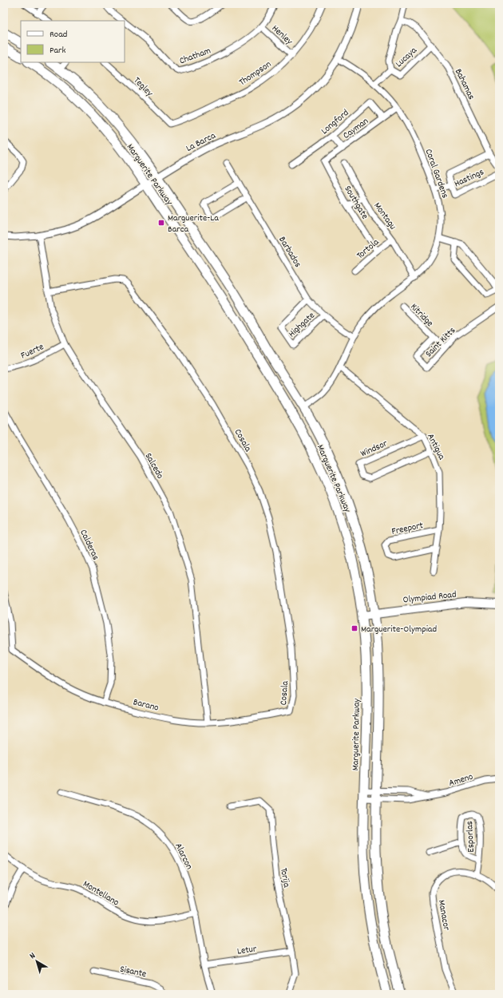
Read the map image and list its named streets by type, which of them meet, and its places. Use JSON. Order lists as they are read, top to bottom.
{
  "streets": {
    "main road": ["Marguerite Parkway", "Olympiad Road"],
    "street": [
      "Henley",
      "Chatham",
      "Lucaya",
      "Thompson",
      "Bahamas",
      "Tegley",
      "Longford",
      "Cayman",
      "La Barca",
      "Coral Gardens",
      "Hastings",
      "Southgate",
      "Montagu",
      "Tortola",
      "Barbados",
      "Kitridge",
      "Highgate",
      "Saint Kitts",
      "Fuerte",
      "Cosala",
      "Antigua",
      "Windsor",
      "Salcedo",
      "Freeport",
      "Calderas",
      "Barano",
      "Ameno",
      "Esporlas",
      "Alarcon",
      "Torija",
      "Montellano",
      "Manacor",
      "Letur",
      "Sisante"
    ]
  },
  "crossings": [
    ["Henley", "Chatham"],
    ["Henley", "Thompson"],
    ["Lucaya", "Bahamas"],
    ["Thompson", "Tegley"],
    ["Bahamas", "Hastings"],
    ["Longford", "Cayman"],
    ["Cayman", "Coral Gardens"],
    ["Cayman", "Southgate"],
    ["La Barca", "Coral Gardens"],
    ["La Barca", "Marguerite Parkway"],
    ["La Barca", "Salcedo"],
    ["Coral Gardens", "Marguerite Parkway"],
    ["Coral Gardens", "Hastings"],
    ["Coral Gardens", "Montagu"],
    ["Coral Gardens", "Barbados"],
    ["Coral Gardens", "Antigua"],
    ["Marguerite Parkway", "Olympiad Road"],
    ["Marguerite Parkway", "Ameno"],
    ["Southgate", "Tortola"],
    ["Montagu", "Tortola"],
    ["Barbados", "Highgate"],
    ["Kitridge", "Saint Kitts"],
    ["Fuerte", "Salcedo"],
    ["Cosala", "Salcedo"],
    ["Cosala", "Barano"],
    ["Antigua", "Windsor"],
    ["Antigua", "Freeport"],
    ["Salcedo", "Barano"],
    ["Calderas", "Barano"],
    ["Esporlas", "Manacor"],
    ["Alarcon", "Montellano"],
    ["Alarcon", "Letur"],
    ["Torija", "Letur"]
  ],
  "places": {
    "transit": ["Marguerite-La Barca", "Marguerite-Olympiad"]
  },
  "legend": ["Road", "Park"],
  "north": "top left"
}
